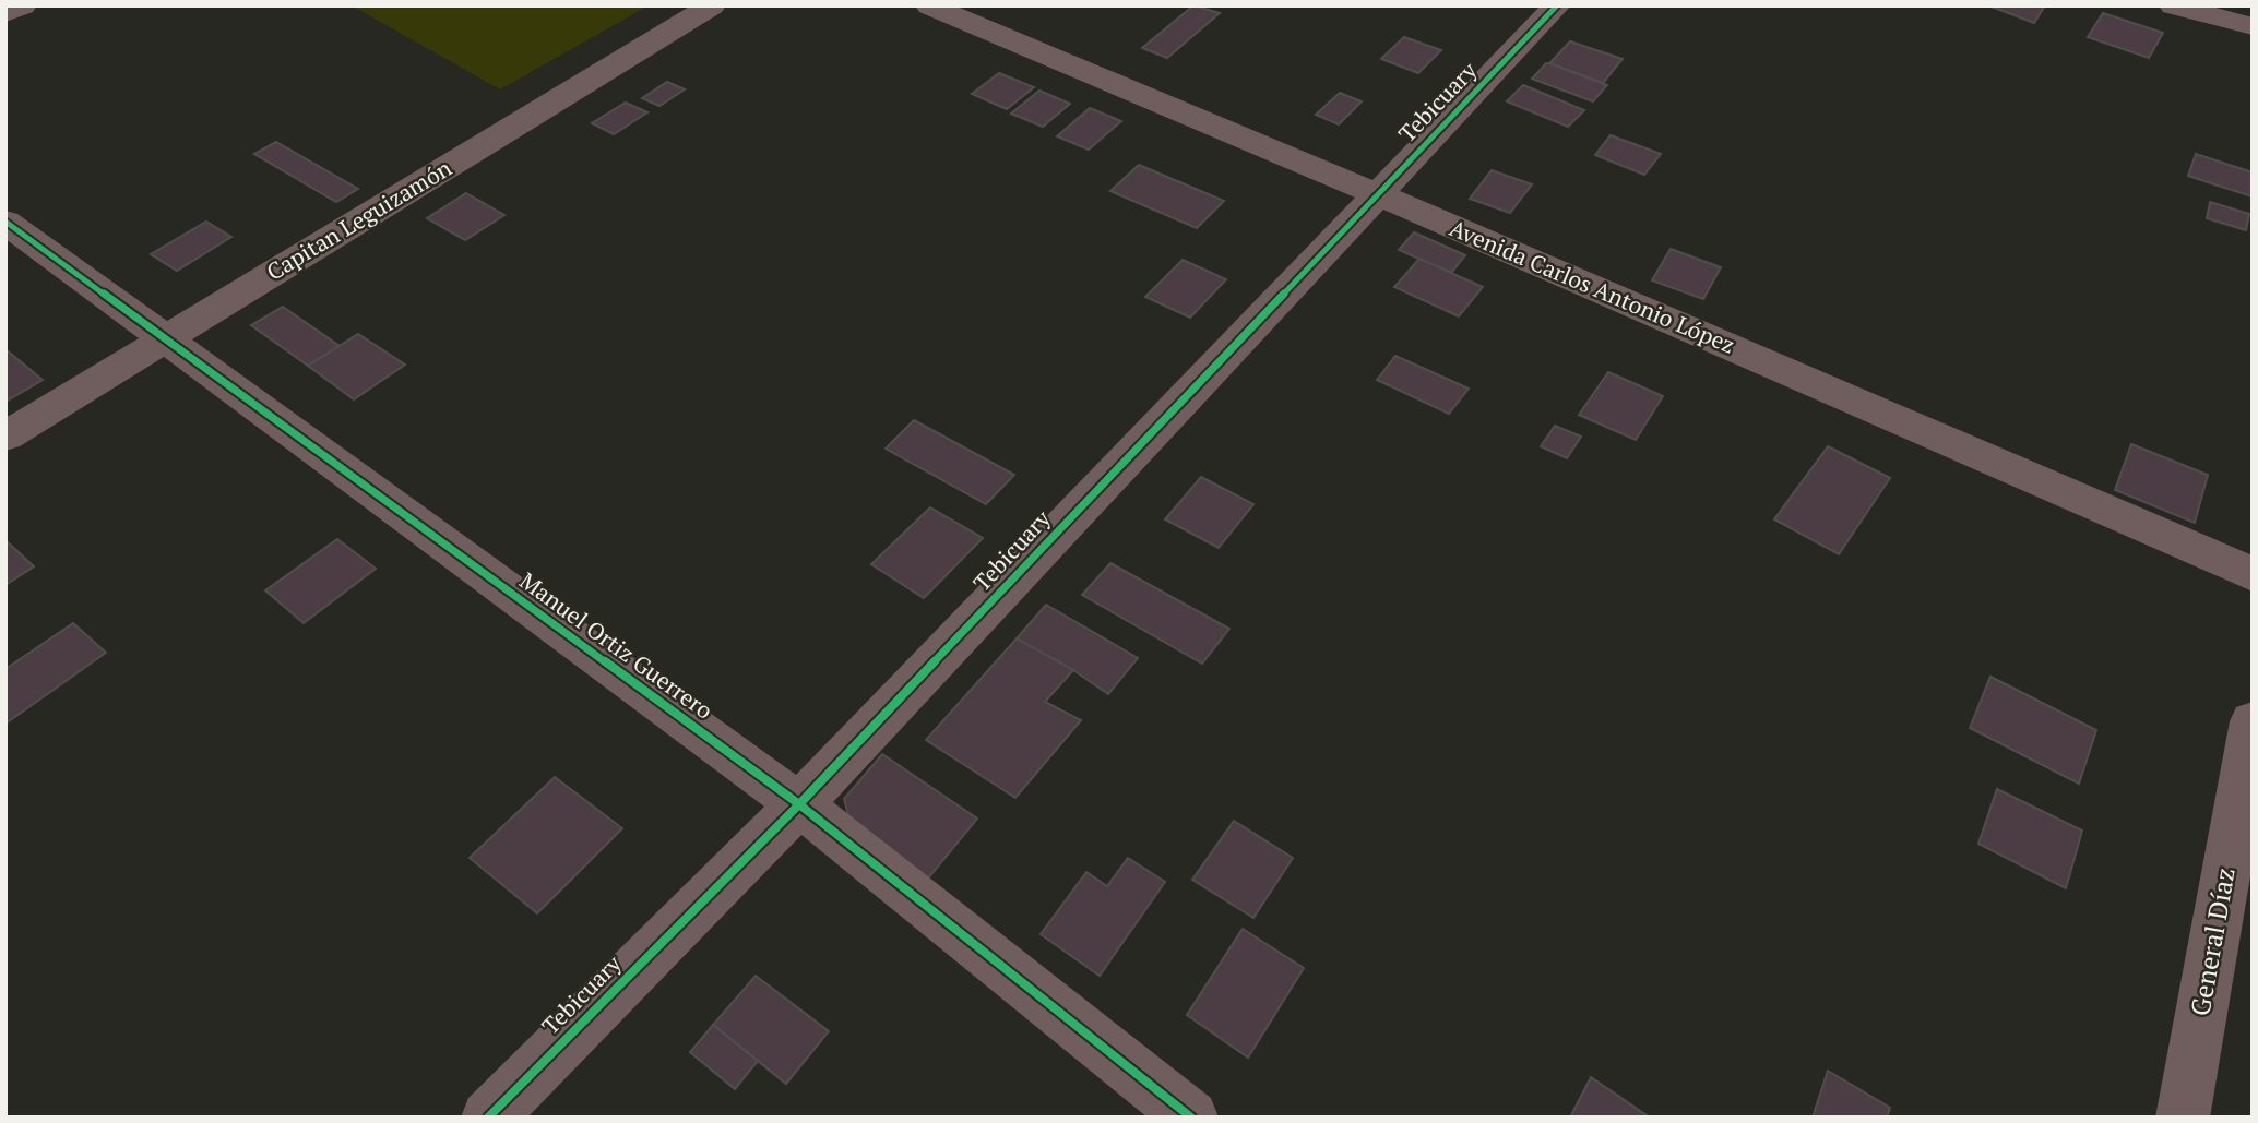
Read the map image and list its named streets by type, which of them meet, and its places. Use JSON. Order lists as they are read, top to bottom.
{
  "streets": {
    "street": [
      "Tebicuary",
      "Capitan Leguizamón",
      "Avenida Carlos Antonio López",
      "Manuel Ortiz Guerrero",
      "General Díaz"
    ]
  },
  "crossings": [
    ["Tebicuary", "Avenida Carlos Antonio López"],
    ["Tebicuary", "Manuel Ortiz Guerrero"],
    ["Capitan Leguizamón", "Manuel Ortiz Guerrero"]
  ]
}
